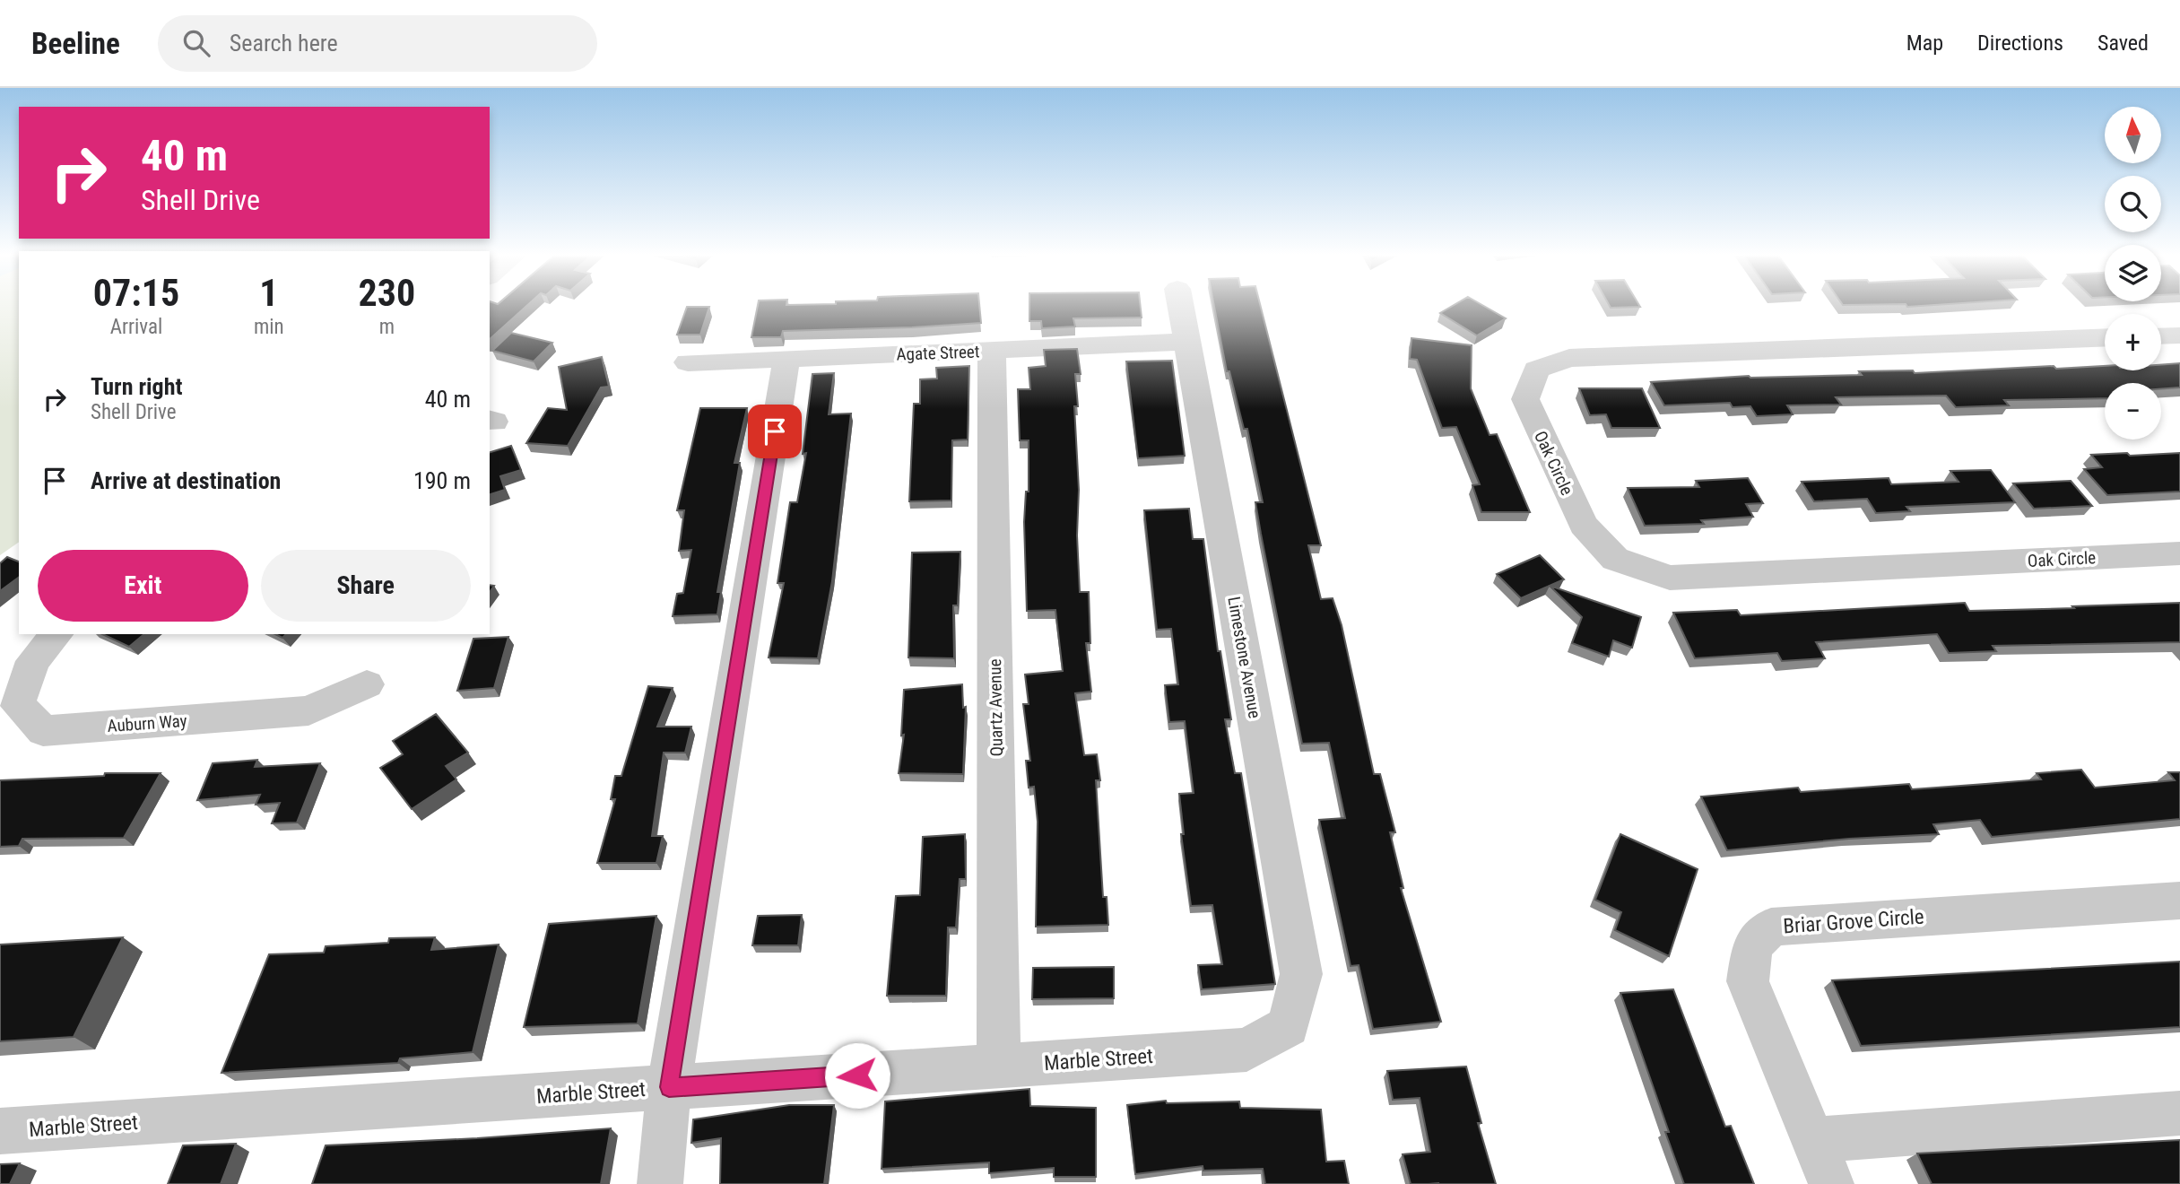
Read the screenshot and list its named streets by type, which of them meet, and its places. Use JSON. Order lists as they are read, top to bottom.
{
  "streets": {
    "street": [
      "Agate Street",
      "Oak Circle",
      "Limestone Avenue",
      "Quartz Avenue",
      "Auburn Way",
      "Briar Grove Circle",
      "Marble Street"
    ]
  },
  "crossings": [
    ["Agate Street", "Limestone Avenue"],
    ["Agate Street", "Quartz Avenue"],
    ["Limestone Avenue", "Marble Street"],
    ["Quartz Avenue", "Marble Street"]
  ],
  "north": "top",
  "page": {
    "header": "Beeline",
    "search": "Search here",
    "nav": ["Map", "Directions", "Saved"],
    "map_buttons": ["+", "−"],
    "turn": ["40 m", "Shell Drive"],
    "eta": [
      "07:15",
      "Arrival",
      "1",
      "min",
      "230",
      "m"
    ],
    "list": [
      {
        "name": "Turn right",
        "note": "Shell Drive",
        "value": "40 m"
      },
      {
        "name": "Arrive at destination",
        "value": "190 m"
      }
    ],
    "buttons": ["Exit", "Share"]
  }
}
